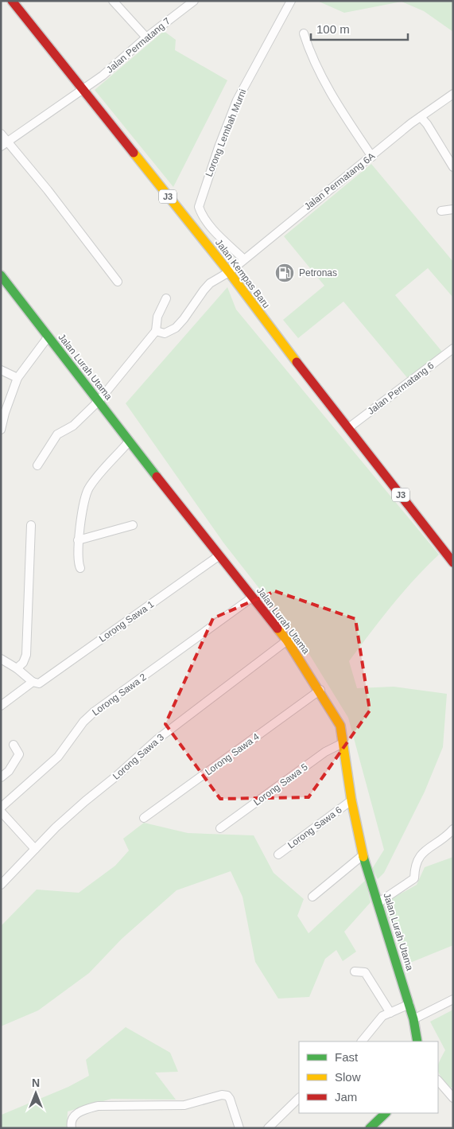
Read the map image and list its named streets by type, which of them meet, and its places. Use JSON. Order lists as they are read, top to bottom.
{
  "streets": {
    "street": [
      "Jalan Permatang 7",
      "Lorong Lembah Murni",
      "Jalan Permatang 6A",
      "J3",
      "Jalan Kempas Baru",
      "Jalan Lurah Utama",
      "Jalan Permatang 6",
      "Lorong Sawa 1",
      "Lorong Sawa 2",
      "Lorong Sawa 4",
      "Lorong Sawa 3",
      "Lorong Sawa 5",
      "Lorong Sawa 6"
    ]
  },
  "crossings": [
    ["Jalan Permatang 7", "Jalan Kempas Baru"],
    ["Lorong Lembah Murni", "Jalan Permatang 6A"],
    ["Jalan Permatang 6A", "Jalan Kempas Baru"],
    ["Jalan Kempas Baru", "Jalan Permatang 6"],
    ["Jalan Lurah Utama", "Lorong Sawa 1"],
    ["Jalan Lurah Utama", "Lorong Sawa 2"],
    ["Jalan Lurah Utama", "Lorong Sawa 4"],
    ["Jalan Lurah Utama", "Lorong Sawa 3"],
    ["Jalan Lurah Utama", "Lorong Sawa 5"],
    ["Jalan Lurah Utama", "Lorong Sawa 6"]
  ],
  "places": {
    "fuel station": ["Petronas"]
  },
  "legend": ["Fast", "Slow", "Jam"],
  "scale_bar": "100 m",
  "north": "top"
}
